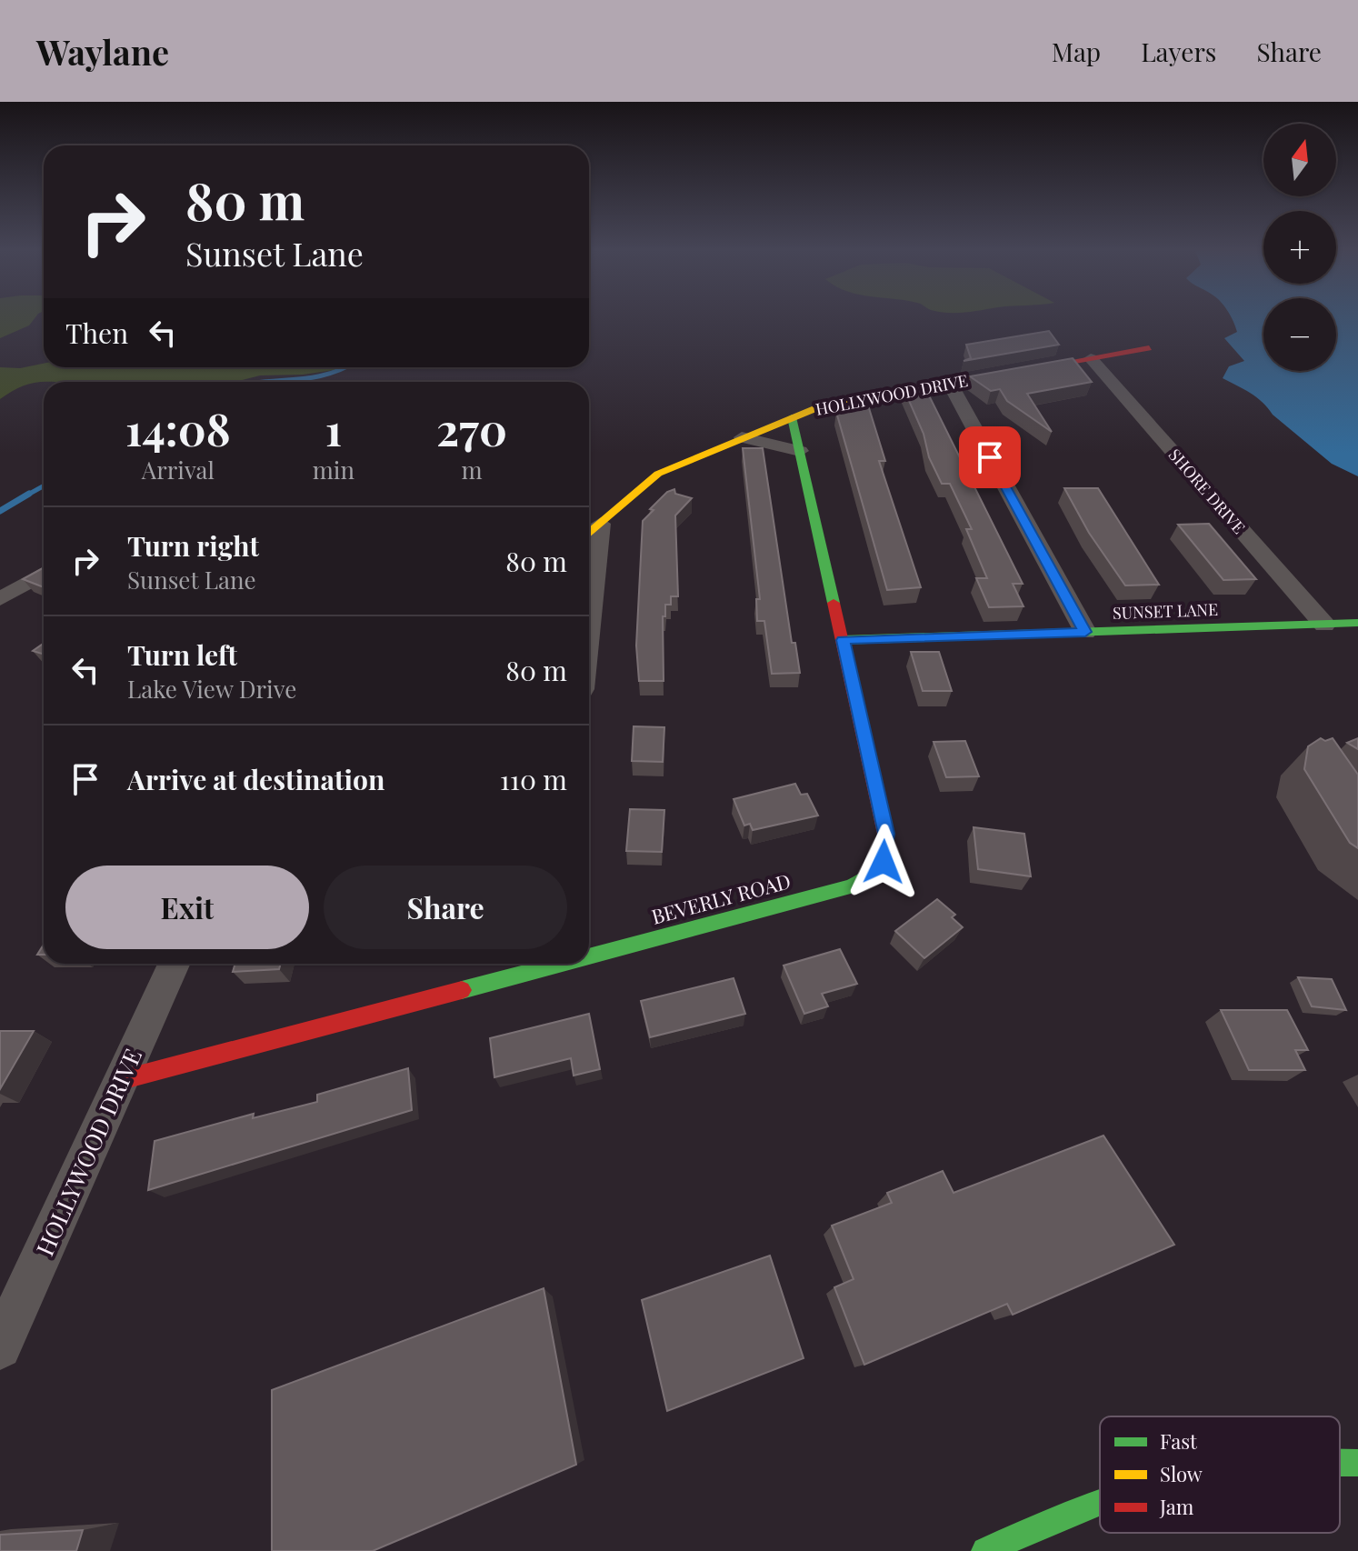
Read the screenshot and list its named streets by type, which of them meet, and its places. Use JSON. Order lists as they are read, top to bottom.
{
  "streets": {
    "street": [
      "HOLLYWOOD DRIVE",
      "SHORE DRIVE",
      "SUNSET LANE",
      "BEVERLY ROAD"
    ]
  },
  "crossings": [
    ["HOLLYWOOD DRIVE", "SHORE DRIVE"],
    ["HOLLYWOOD DRIVE", "BEVERLY ROAD"],
    ["SHORE DRIVE", "SUNSET LANE"],
    ["SUNSET LANE", "BEVERLY ROAD"]
  ],
  "legend": ["Fast", "Slow", "Jam"],
  "north": "top",
  "page": {
    "header": "Waylane",
    "nav": ["Map", "Layers", "Share"],
    "map_buttons": ["+", "−"],
    "turn": ["80 m", "Sunset Lane"],
    "then": "Then",
    "eta": [
      "14:08",
      "Arrival",
      "1",
      "min",
      "270",
      "m"
    ],
    "list": [
      {
        "name": "Turn right",
        "note": "Sunset Lane",
        "value": "80 m"
      },
      {
        "name": "Turn left",
        "note": "Lake View Drive",
        "value": "80 m"
      },
      {
        "name": "Arrive at destination",
        "value": "110 m"
      }
    ],
    "buttons": ["Exit", "Share"]
  }
}
